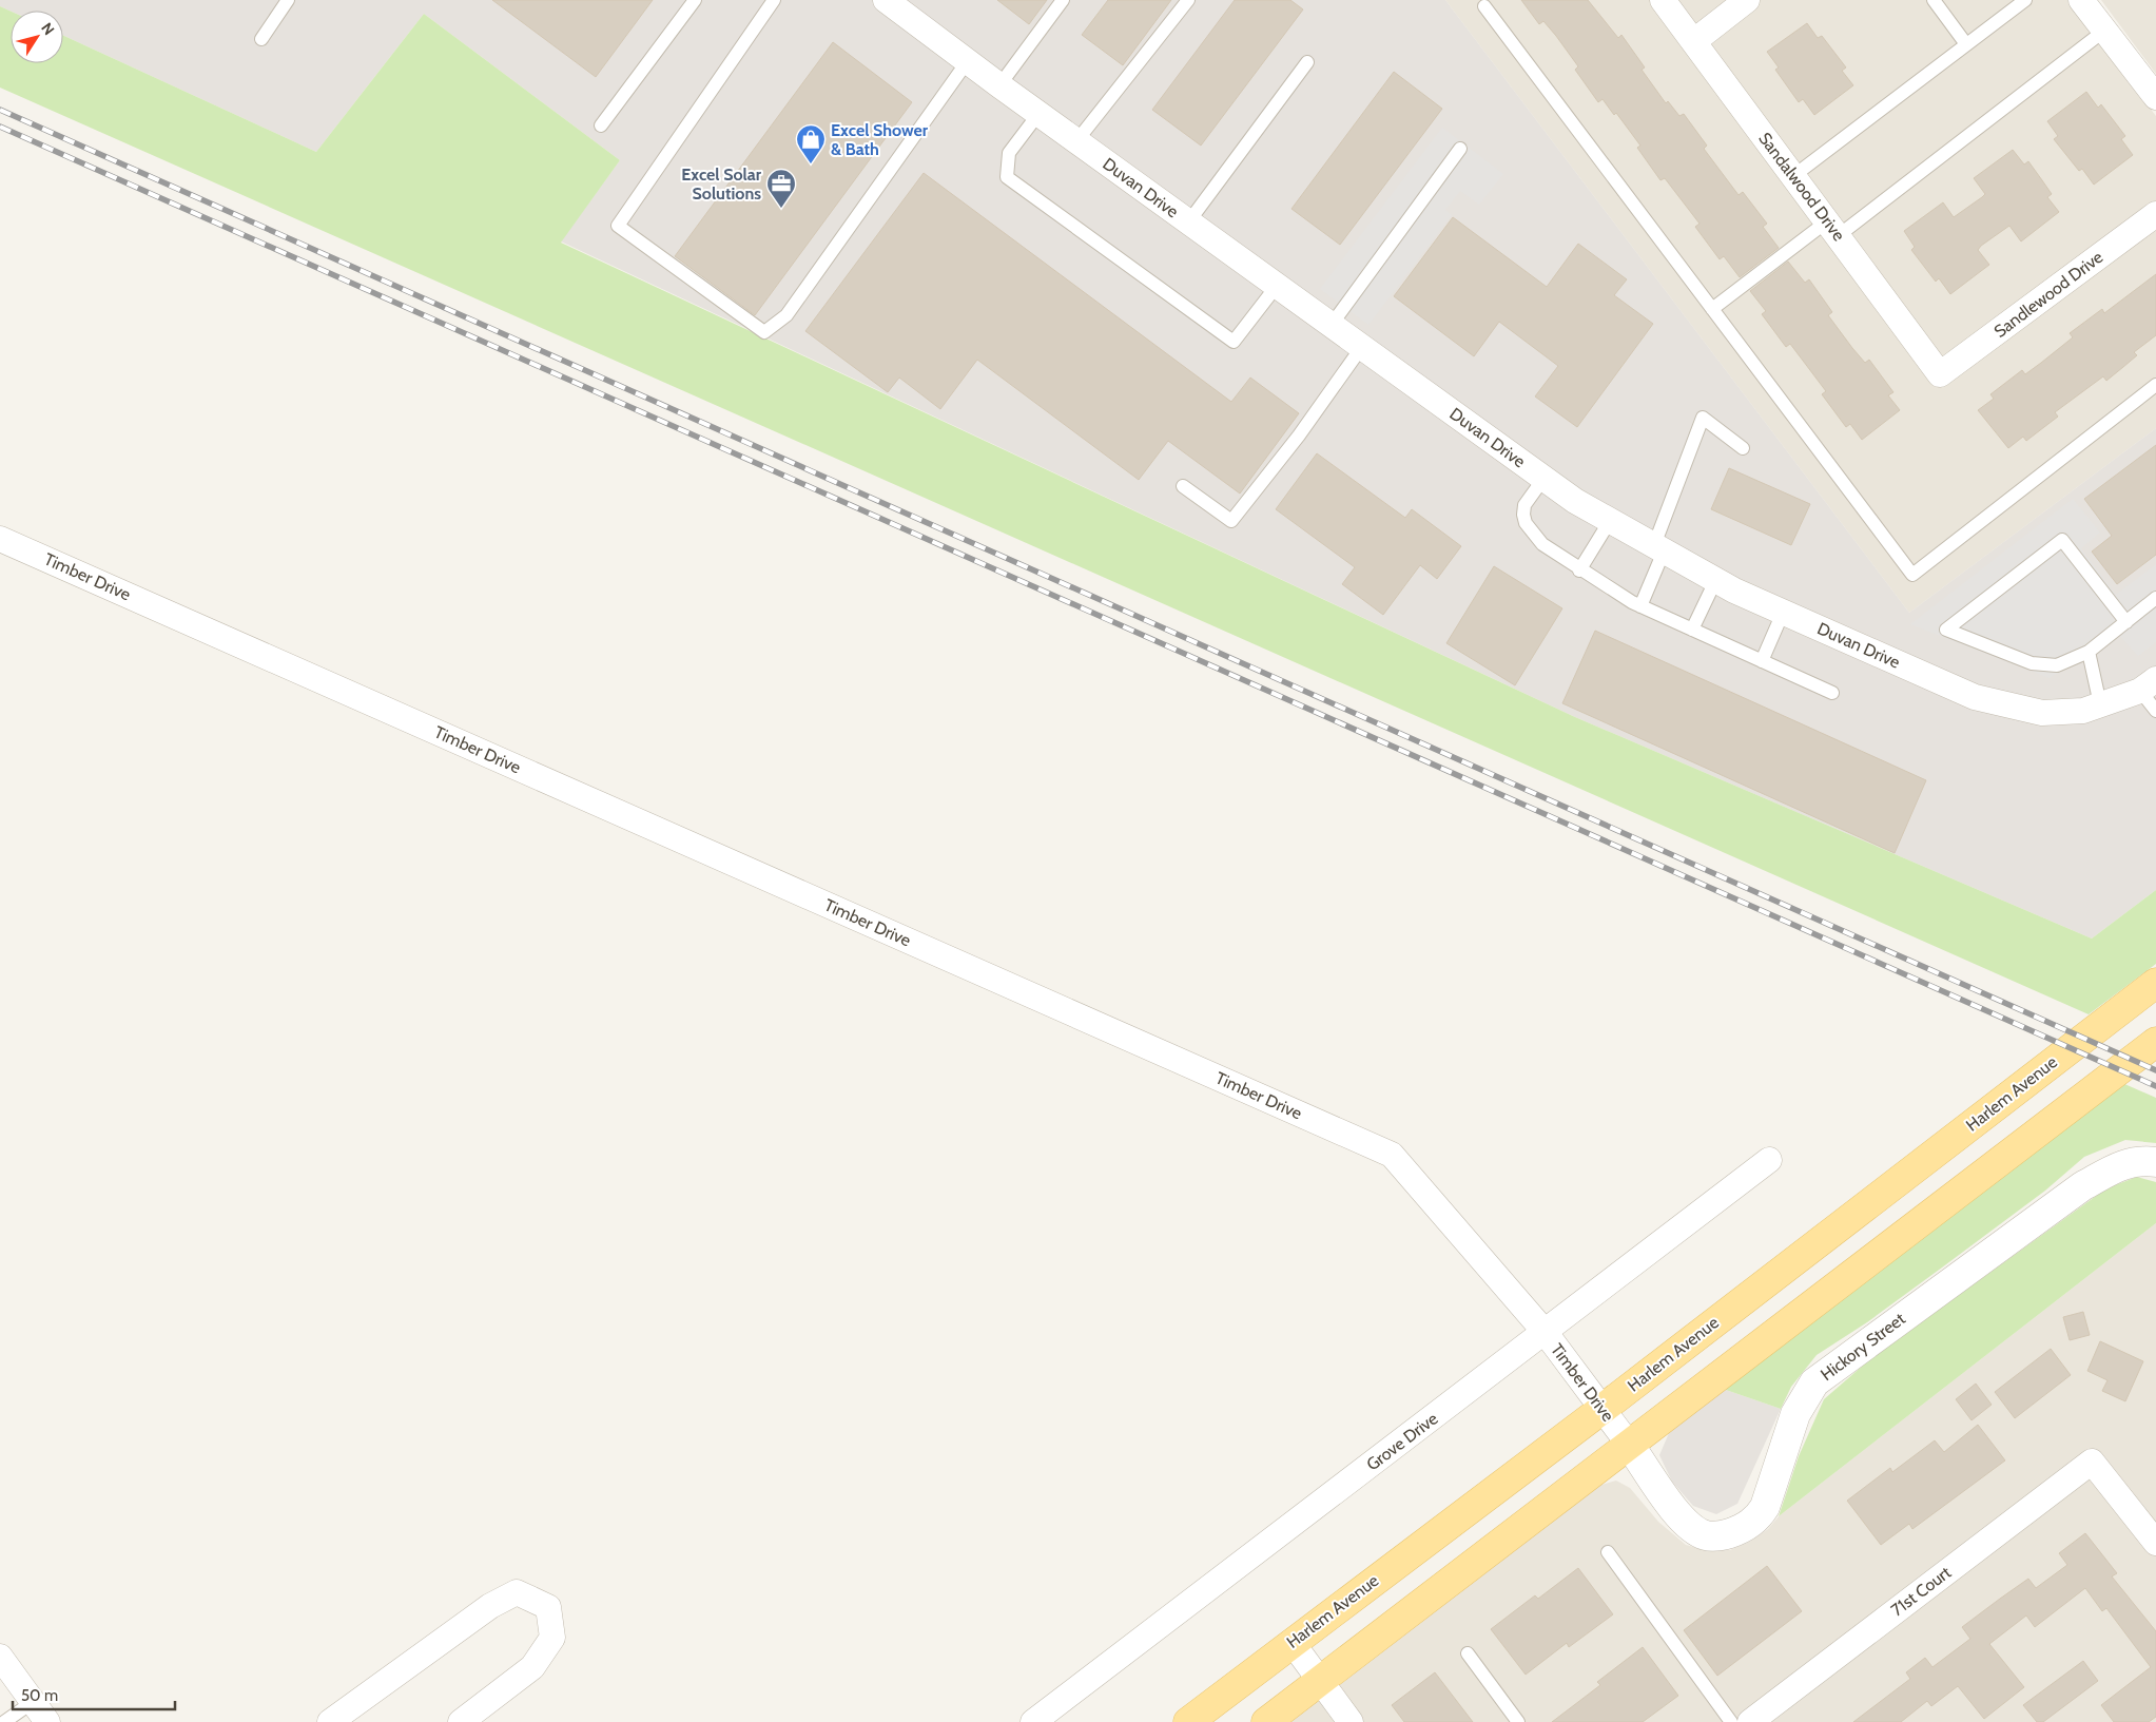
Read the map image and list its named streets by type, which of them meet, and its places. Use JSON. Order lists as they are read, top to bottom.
{
  "streets": {
    "main road": ["Harlem Avenue"],
    "street": [
      "Sandalwood Drive",
      "Duvan Drive",
      "Sandlewood Drive",
      "Timber Drive",
      "Hickory Street",
      "Grove Drive",
      "71st Court"
    ]
  },
  "crossings": [
    ["Sandalwood Drive", "Sandlewood Drive"],
    ["Timber Drive", "Harlem Avenue"],
    ["Timber Drive", "Hickory Street"],
    ["Timber Drive", "Grove Drive"]
  ],
  "places": {
    "shop": ["Excel Shower & Bath"],
    "office": ["Excel Solar Solutions"]
  },
  "scale_bar": "50 m",
  "north": "top right"
}
